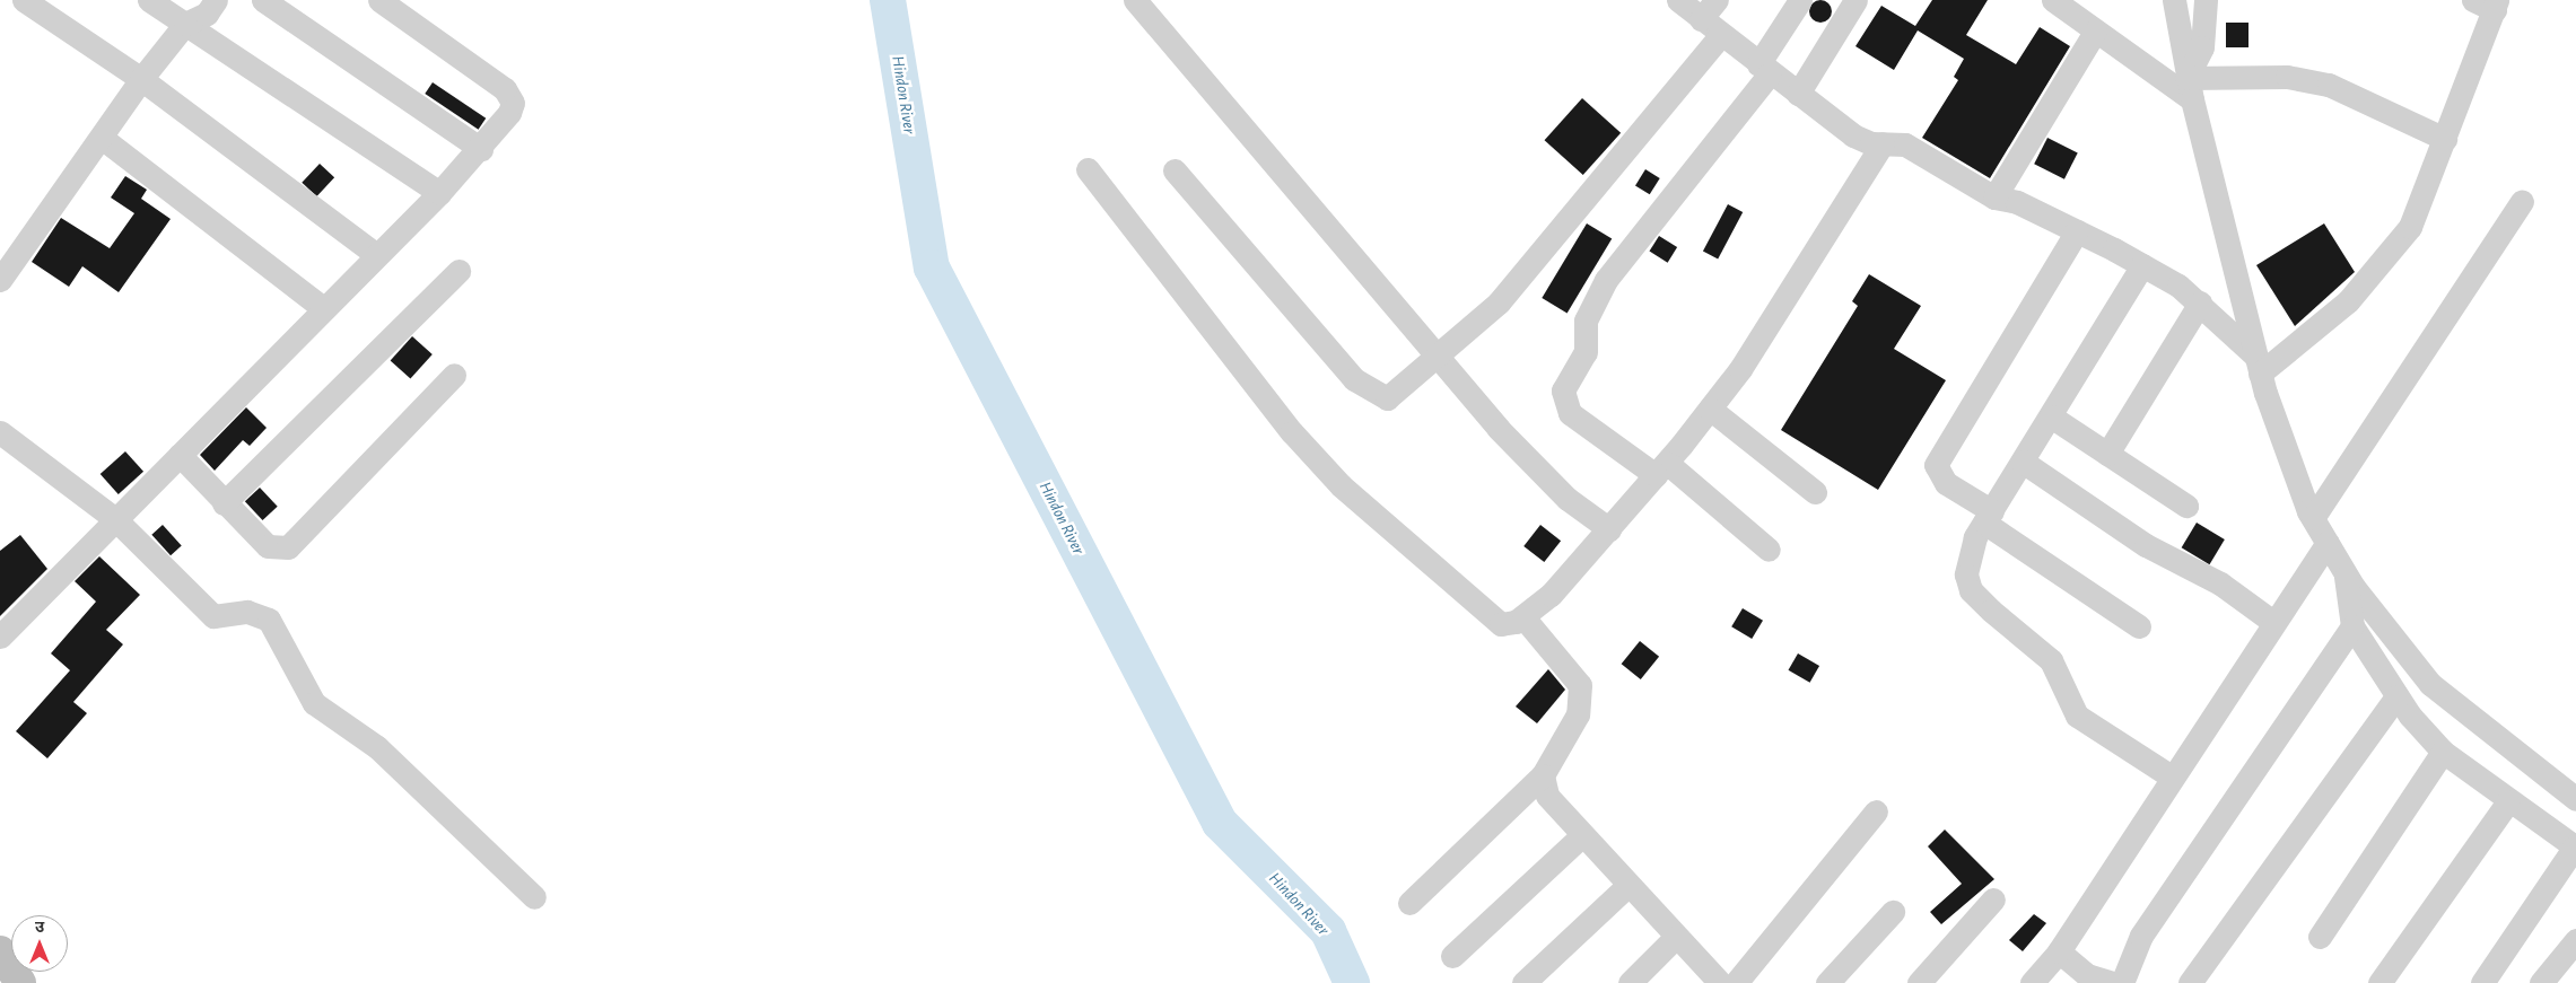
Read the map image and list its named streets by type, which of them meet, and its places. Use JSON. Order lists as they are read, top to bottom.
{
  "water": ["Hindon River"],
  "north": "top"
}
